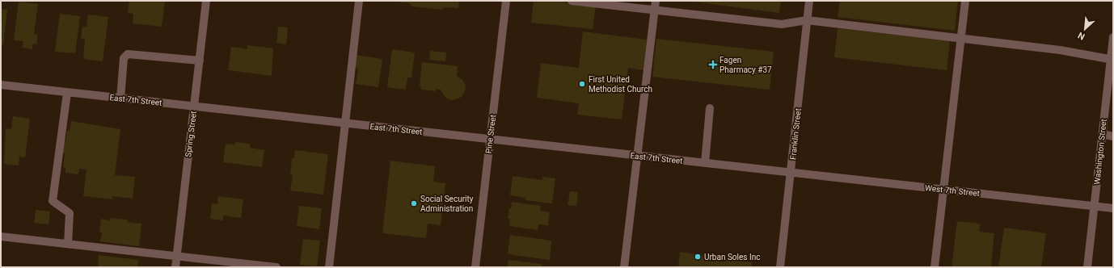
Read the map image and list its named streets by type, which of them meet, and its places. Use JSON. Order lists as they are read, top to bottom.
{
  "streets": {
    "street": [
      "East 7th Street",
      "Spring Street",
      "Pine Street",
      "Franklin Street",
      "Washington Street",
      "West 7th Street"
    ]
  },
  "crossings": [
    ["East 7th Street", "Spring Street"],
    ["East 7th Street", "Pine Street"],
    ["East 7th Street", "Franklin Street"],
    ["East 7th Street", "West 7th Street"],
    ["Franklin Street", "West 7th Street"],
    ["Washington Street", "West 7th Street"]
  ],
  "places": {
    "health": ["Fagen Pharmacy #37"],
    "other": ["First United Methodist Church", "Social Security Administration", "Urban Soles Inc"]
  },
  "north": "bottom left"
}
